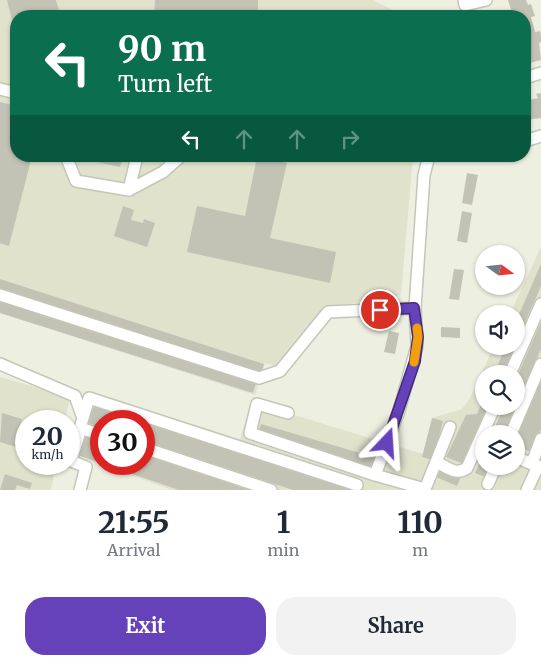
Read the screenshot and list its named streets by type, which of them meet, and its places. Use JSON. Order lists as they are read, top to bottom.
{
  "north": "right",
  "page": {
    "turn": ["90 m", "Turn left"],
    "speed": "20 km/h",
    "limit": "30",
    "eta": [
      "21:55",
      "Arrival",
      "1",
      "min",
      "110",
      "m"
    ],
    "buttons": ["Exit", "Share"]
  }
}
